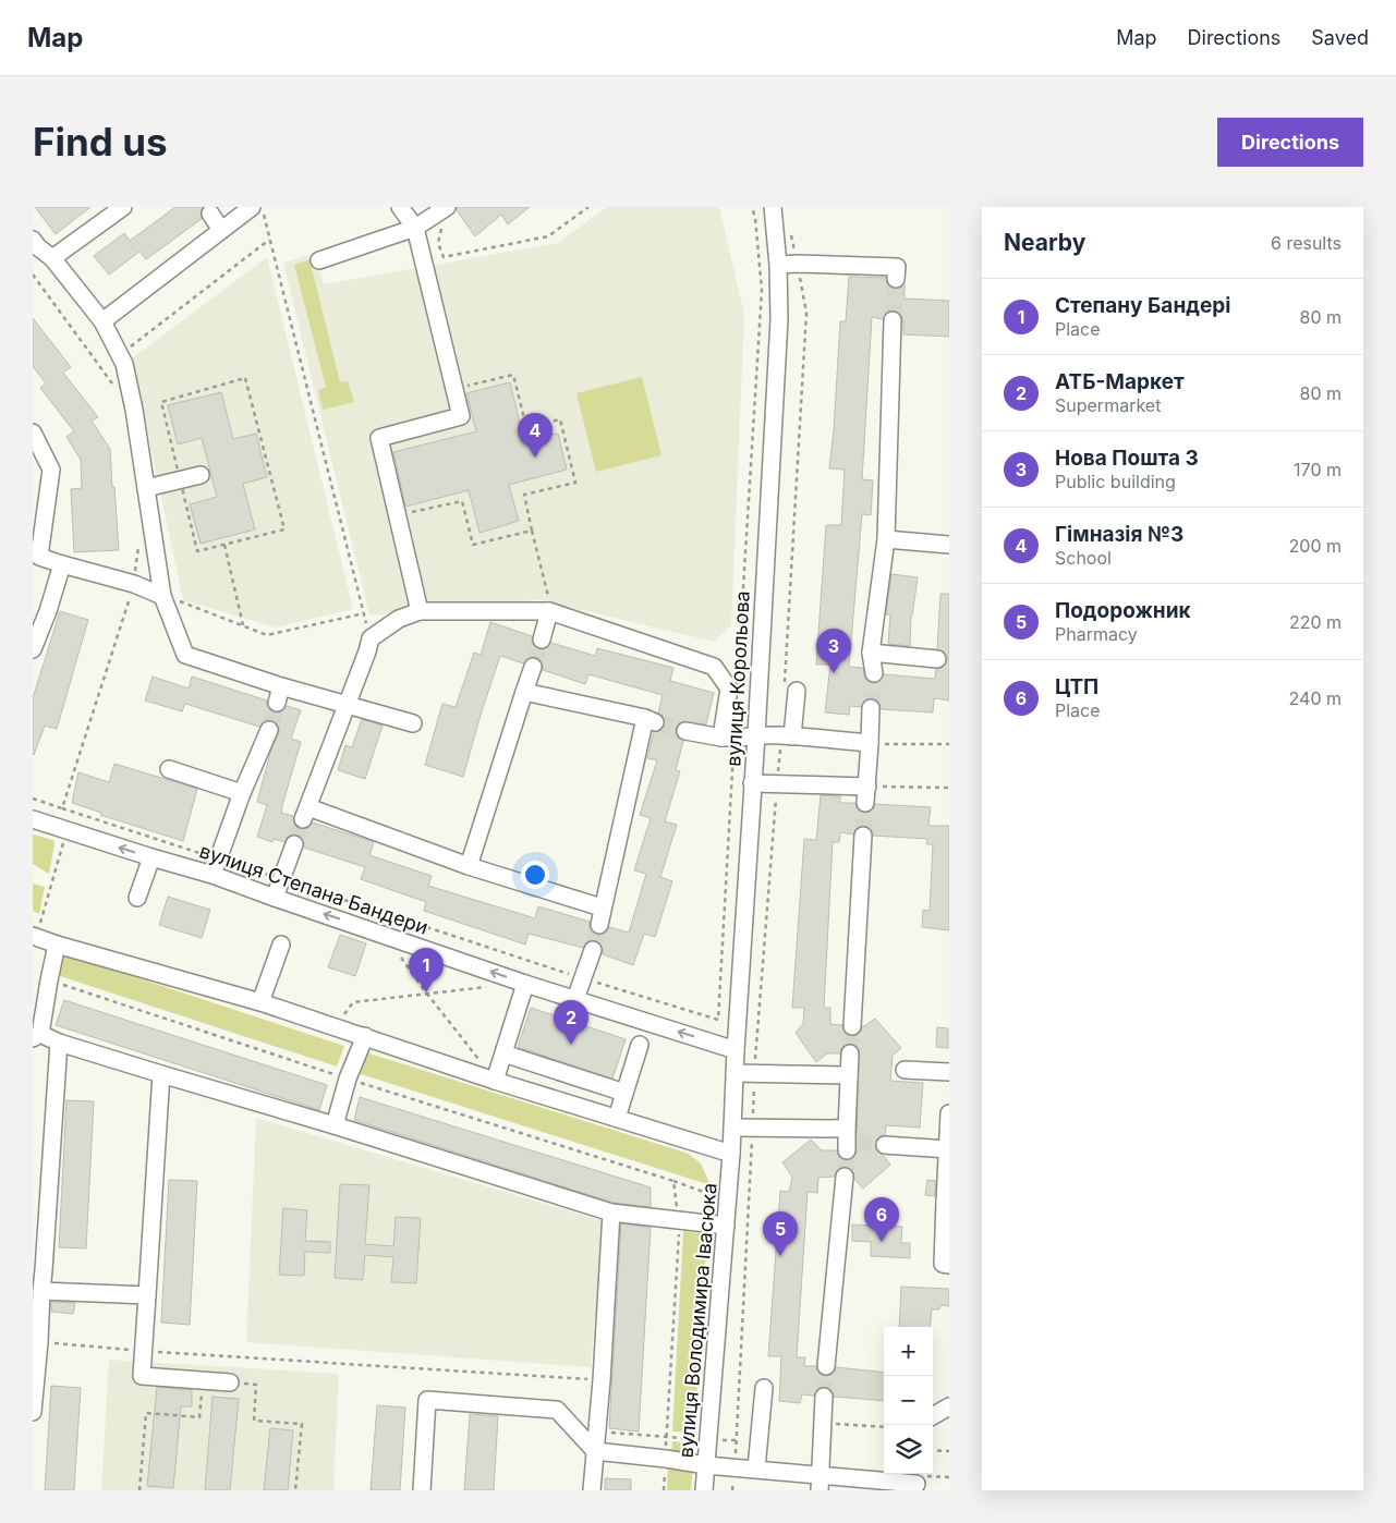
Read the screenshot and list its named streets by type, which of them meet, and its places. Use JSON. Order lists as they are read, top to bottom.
{
  "streets": {
    "street": ["вулиця Корольова", "вулиця Степана Бандери", "вулиця Володимира Івасюка"]
  },
  "crossings": [
    ["вулиця Корольова", "вулиця Степана Бандери"],
    ["вулиця Корольова", "вулиця Володимира Івасюка"]
  ],
  "page": {
    "header": "Map",
    "nav": ["Map", "Directions", "Saved"],
    "buttons": "Directions",
    "title": "Find us",
    "heading": ["Nearby", "6 results"],
    "list": [
      {
        "mark": "1",
        "name": "Степану Бандері",
        "note": "Place",
        "value": "80 m"
      },
      {
        "mark": "2",
        "name": "АТБ-Маркет",
        "note": "Supermarket",
        "value": "80 m"
      },
      {
        "mark": "3",
        "name": "Нова Пошта 3",
        "note": "Public building",
        "value": "170 m"
      },
      {
        "mark": "4",
        "name": "Гімназія №3",
        "note": "School",
        "value": "200 m"
      },
      {
        "mark": "5",
        "name": "Подорожник",
        "note": "Pharmacy",
        "value": "220 m"
      },
      {
        "mark": "6",
        "name": "ЦТП",
        "note": "Place",
        "value": "240 m"
      }
    ],
    "pins": [
      "4",
      "3",
      "1",
      "2",
      "6",
      "5"
    ],
    "map_buttons": ["+", "−"]
  }
}
